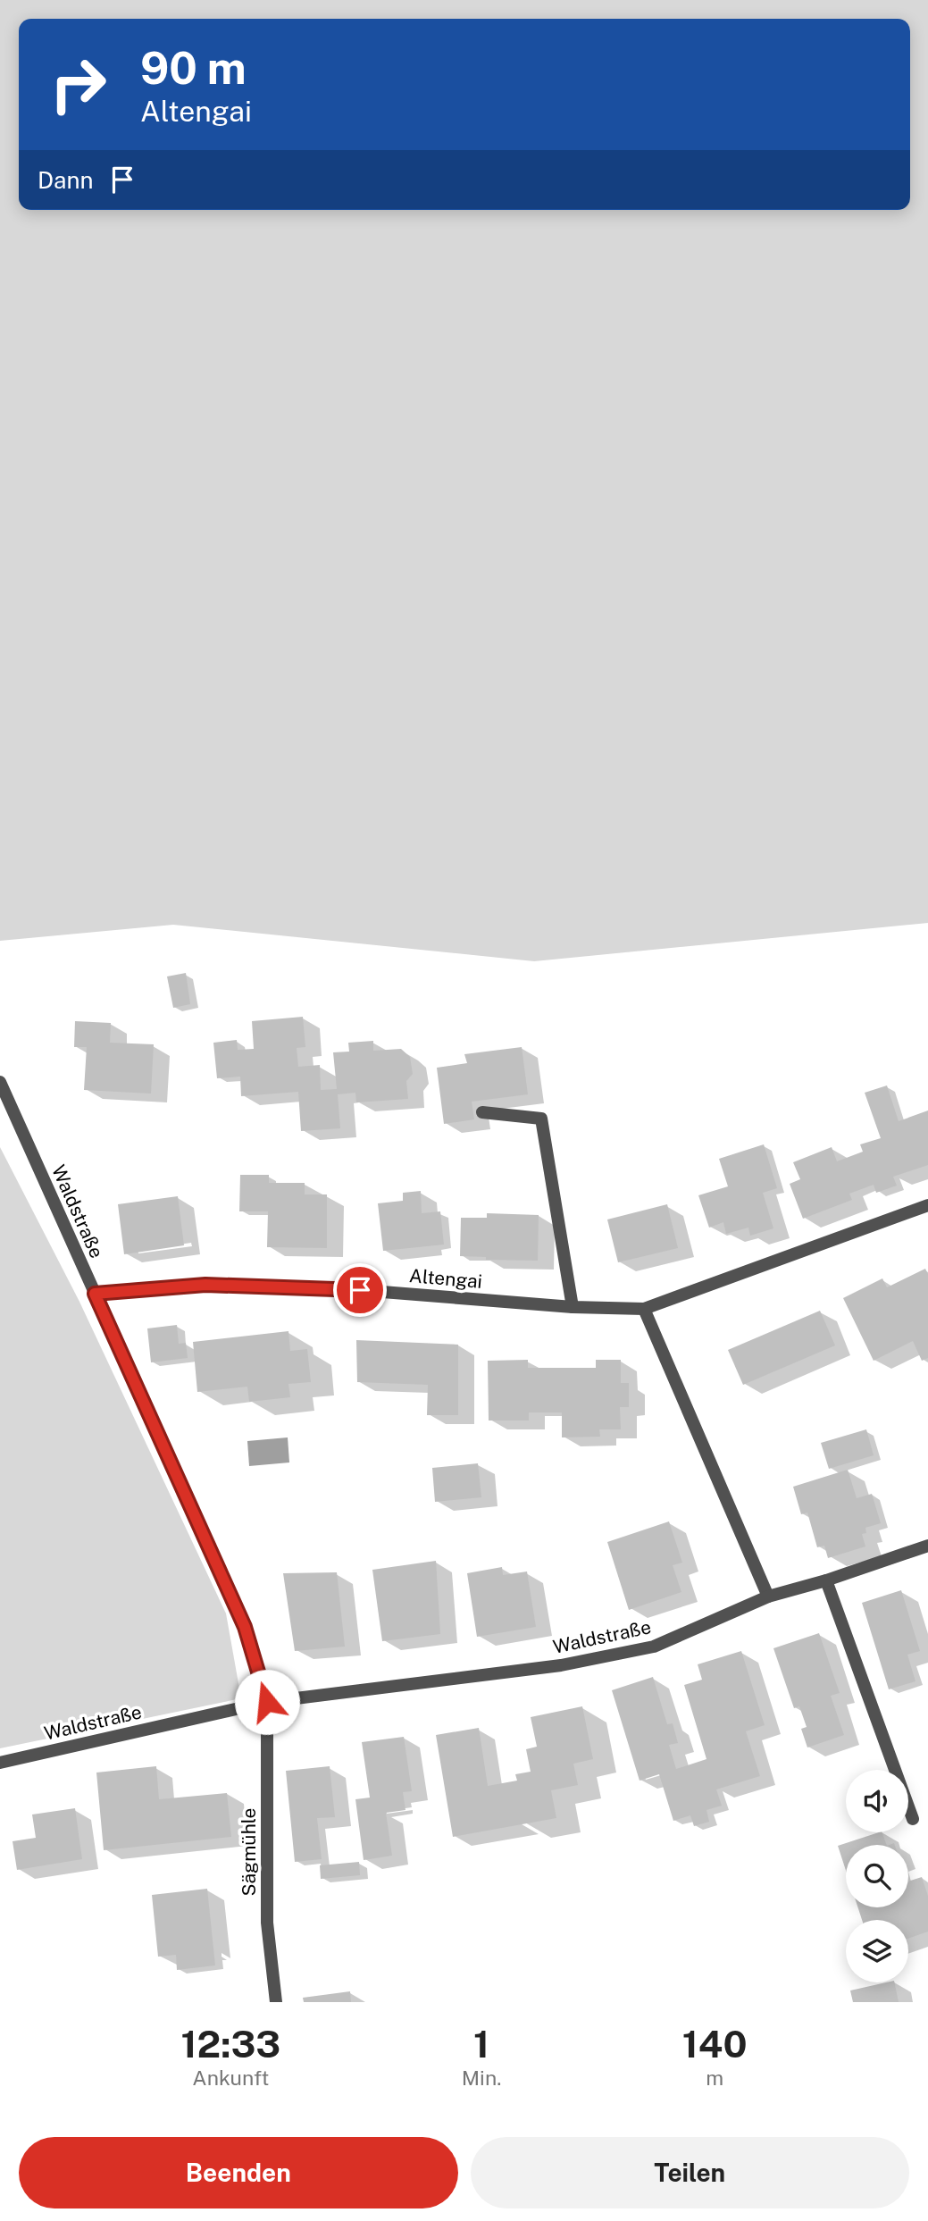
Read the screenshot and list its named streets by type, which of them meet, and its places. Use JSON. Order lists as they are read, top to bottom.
{
  "streets": {
    "street": ["Waldstraße", "Altengai", "Sägmühle"]
  },
  "crossings": [
    ["Waldstraße", "Altengai"],
    ["Waldstraße", "Sägmühle"]
  ],
  "page": {
    "turn": ["90 m", "Altengai"],
    "then": "Dann",
    "eta": [
      "12:33",
      "Ankunft",
      "1",
      "Min.",
      "140",
      "m"
    ],
    "buttons": ["Beenden", "Teilen"]
  }
}
